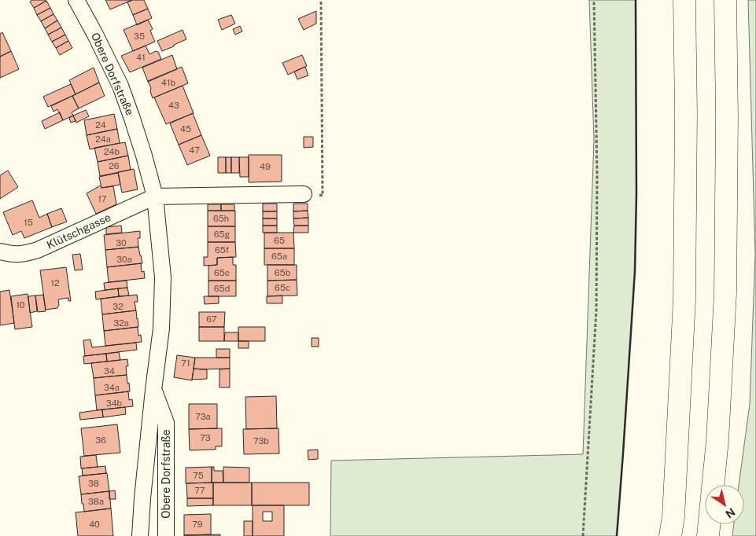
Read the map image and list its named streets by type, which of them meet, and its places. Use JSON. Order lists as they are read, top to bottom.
{
  "streets": {
    "street": ["Obere Dorfstraße", "Klütschgasse"]
  },
  "crossings": [
    ["Obere Dorfstraße", "Klütschgasse"]
  ],
  "house_numbers": [
    "35",
    "41",
    "41b",
    "43",
    "24",
    "45",
    "24a",
    "47",
    "24b",
    "26",
    "49",
    "17",
    "65h",
    "15",
    "65g",
    "65",
    "30",
    "65f",
    "65a",
    "30a",
    "65e",
    "65b",
    "12",
    "65c",
    "65d",
    "10",
    "32",
    "67",
    "32a",
    "71",
    "34",
    "34a",
    "34b",
    "73a",
    "73",
    "36",
    "73b",
    "75",
    "38",
    "77",
    "38a",
    "40",
    "79"
  ],
  "north": "bottom right"
}
